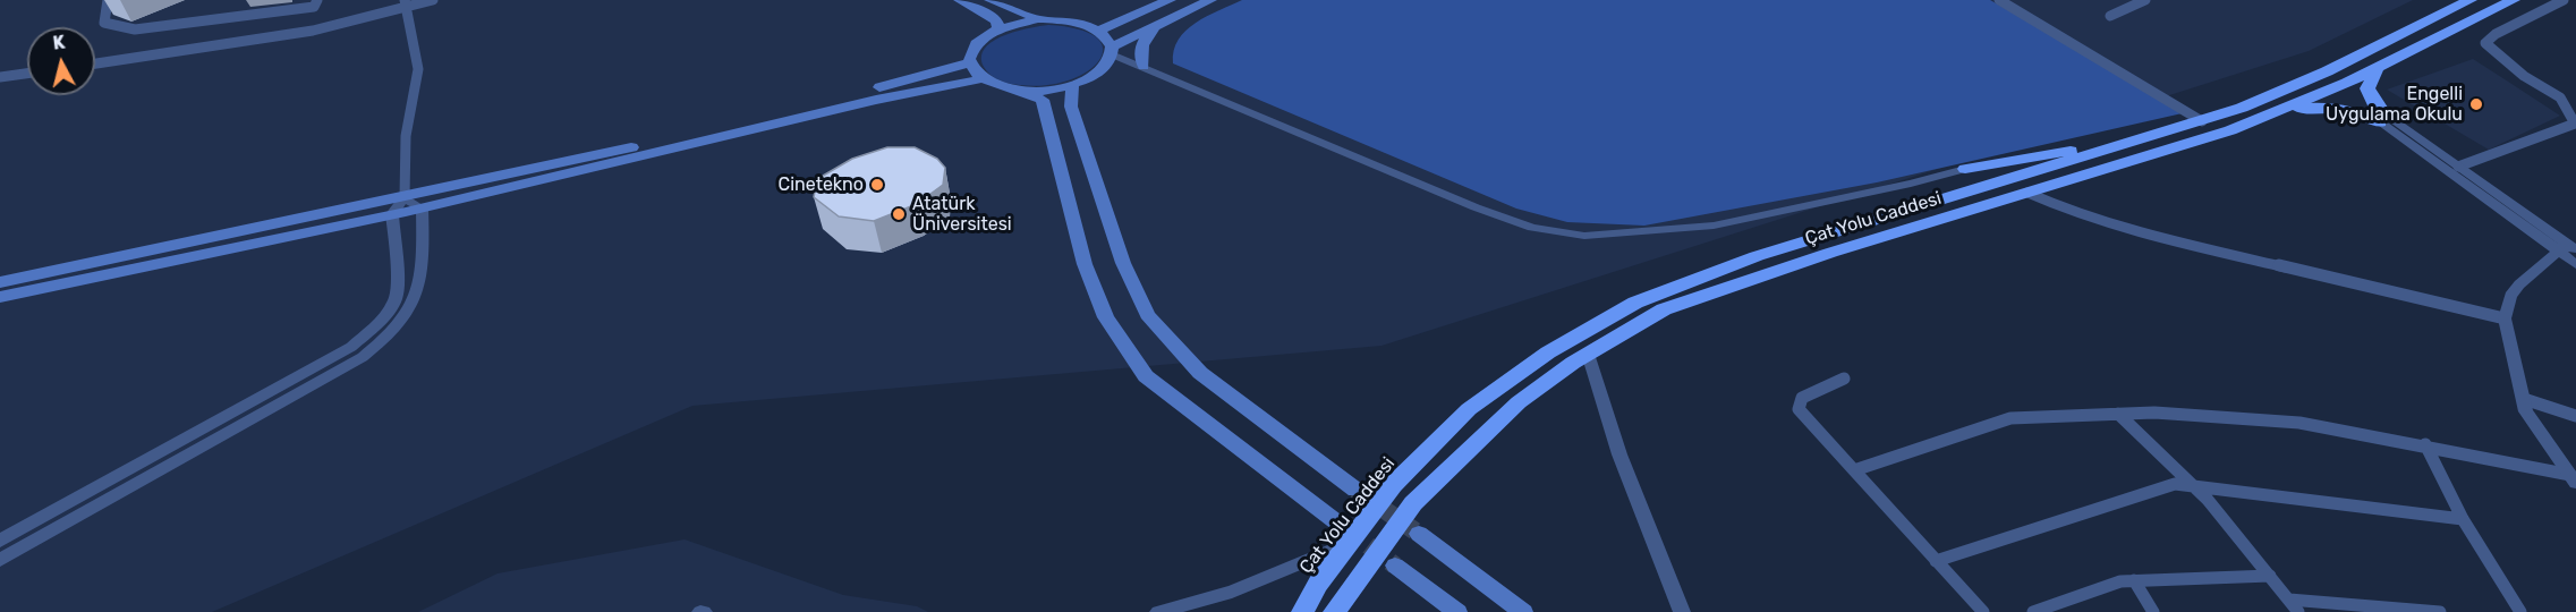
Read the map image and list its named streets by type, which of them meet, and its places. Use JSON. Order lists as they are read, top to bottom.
{
  "streets": {
    "highway": ["Çat Yolu Caddesi"]
  },
  "places": ["Engelli Uygulama Okulu", "Cinetekno", "Atatürk Üniversitesi"],
  "north": "top"
}
